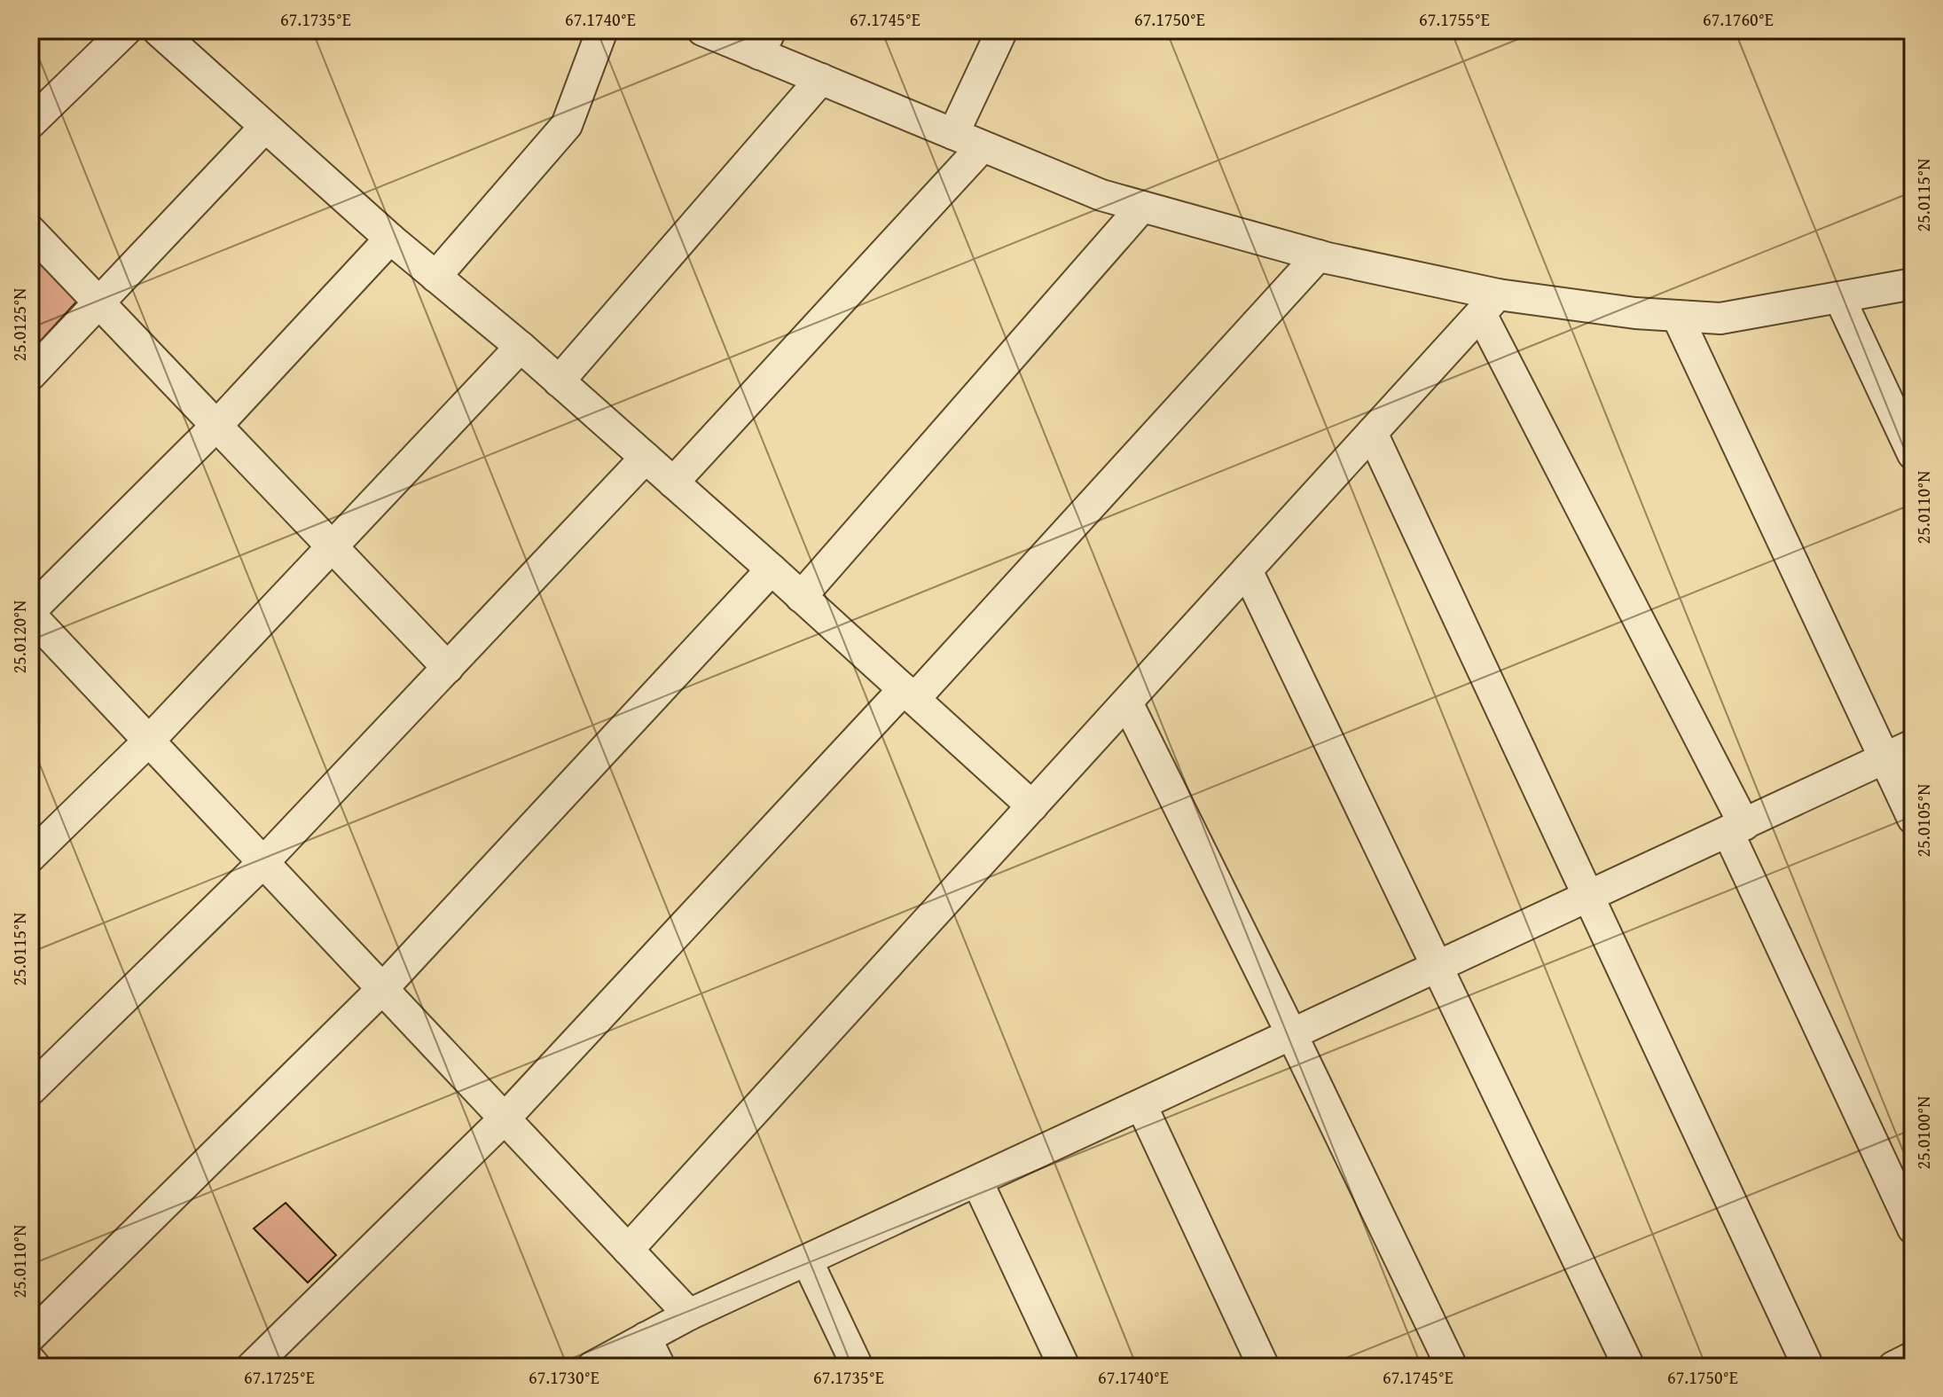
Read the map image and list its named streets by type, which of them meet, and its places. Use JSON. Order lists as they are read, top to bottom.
{
  "coordinates": [
    "67.1735°E",
    "67.1740°E",
    "67.1745°E",
    "67.1750°E",
    "67.1755°E",
    "67.1760°E",
    "25.0115°N",
    "25.0125°N",
    "25.0110°N",
    "25.0120°N",
    "25.0105°N",
    "25.0100°N",
    "67.1725°E",
    "67.1730°E"
  ]
}
